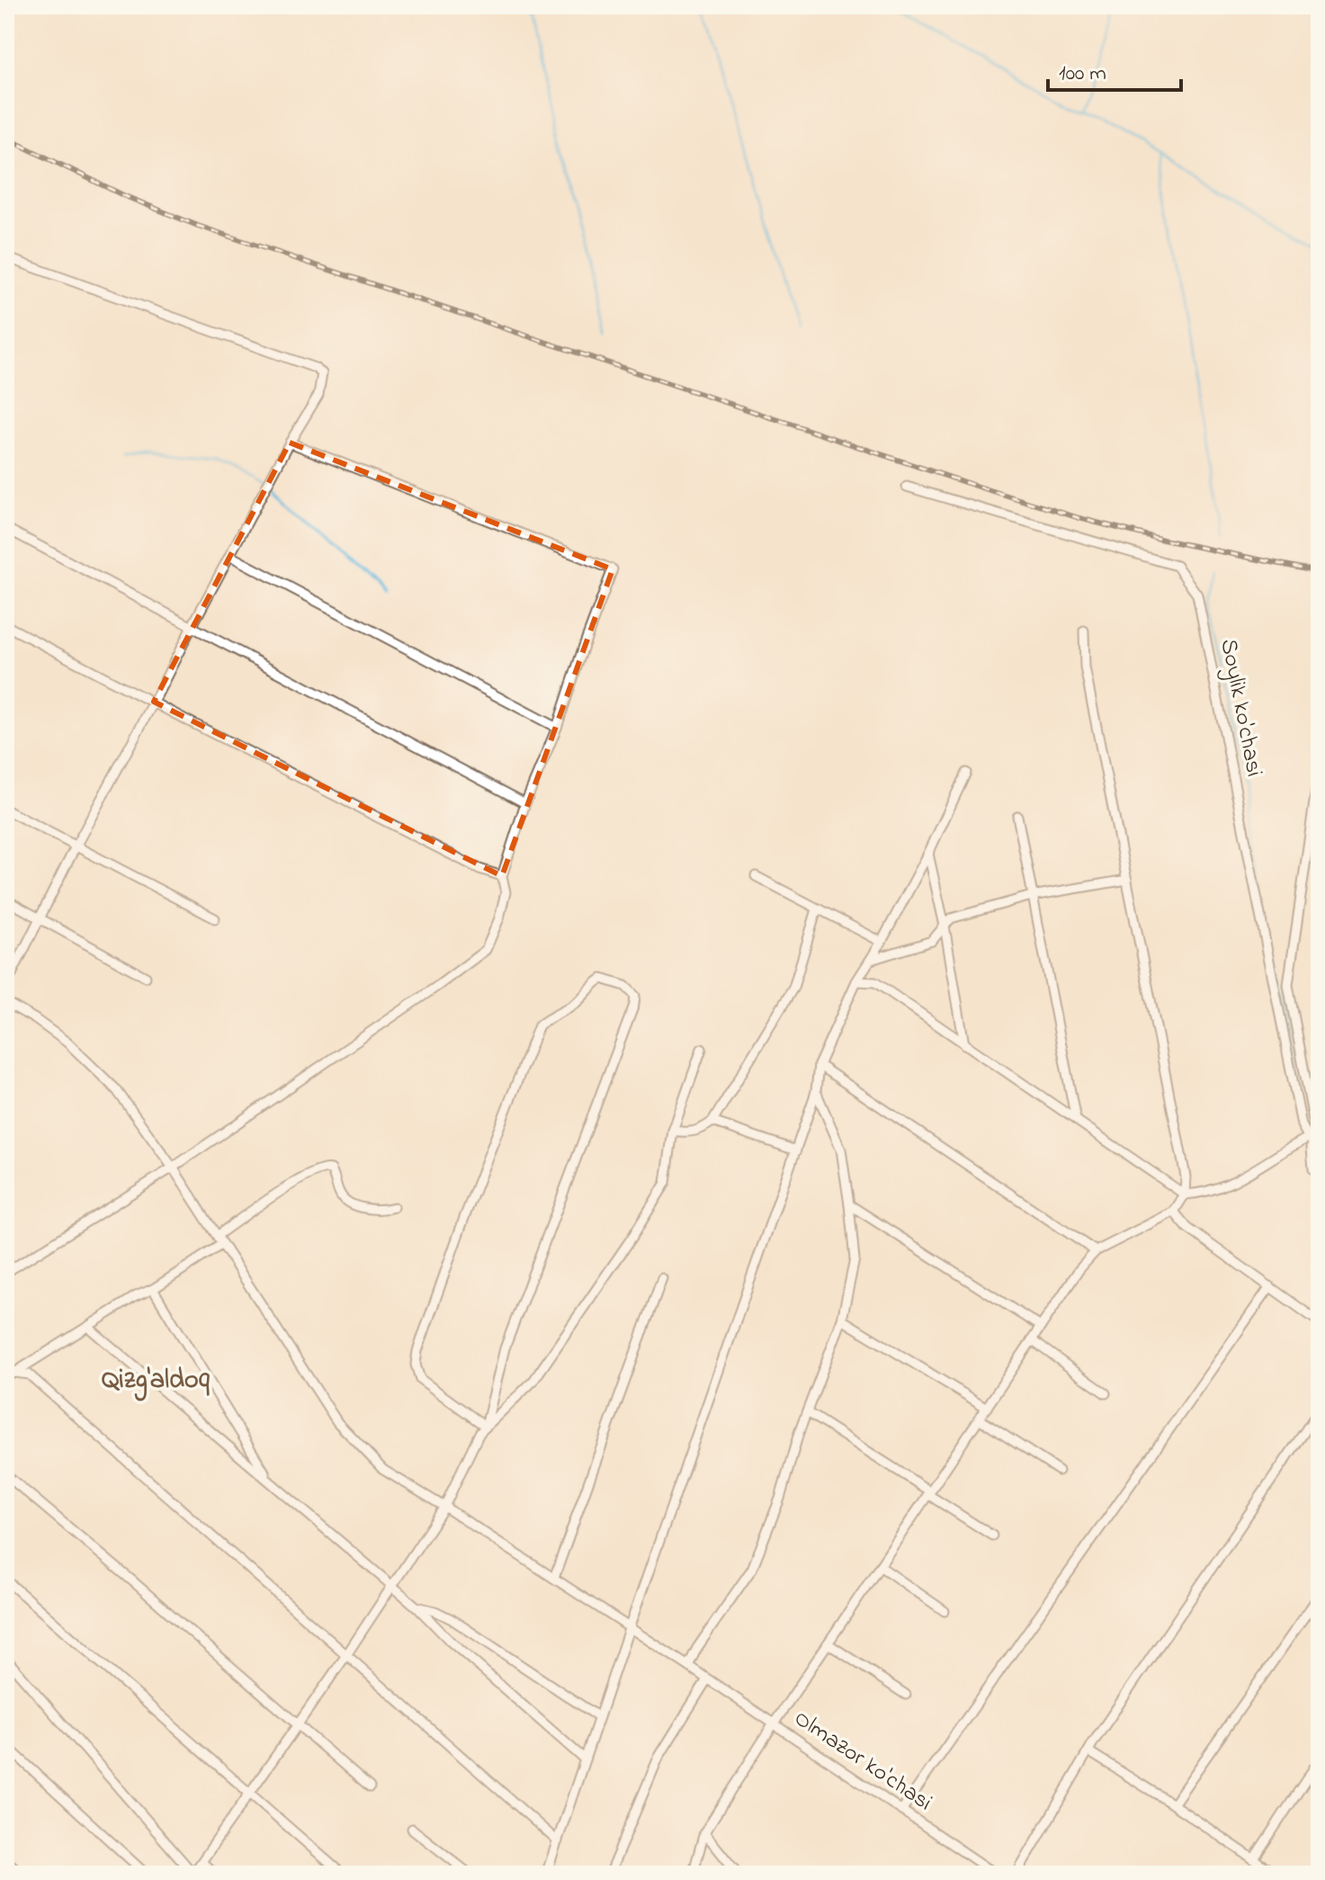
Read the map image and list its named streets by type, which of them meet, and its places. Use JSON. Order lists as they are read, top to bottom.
{
  "streets": {
    "street": ["Soylik ko'chasi", "Olmazor ko'chasi"]
  },
  "districts": ["Qizg'aldoq"],
  "scale_bar": "100 m"
}
